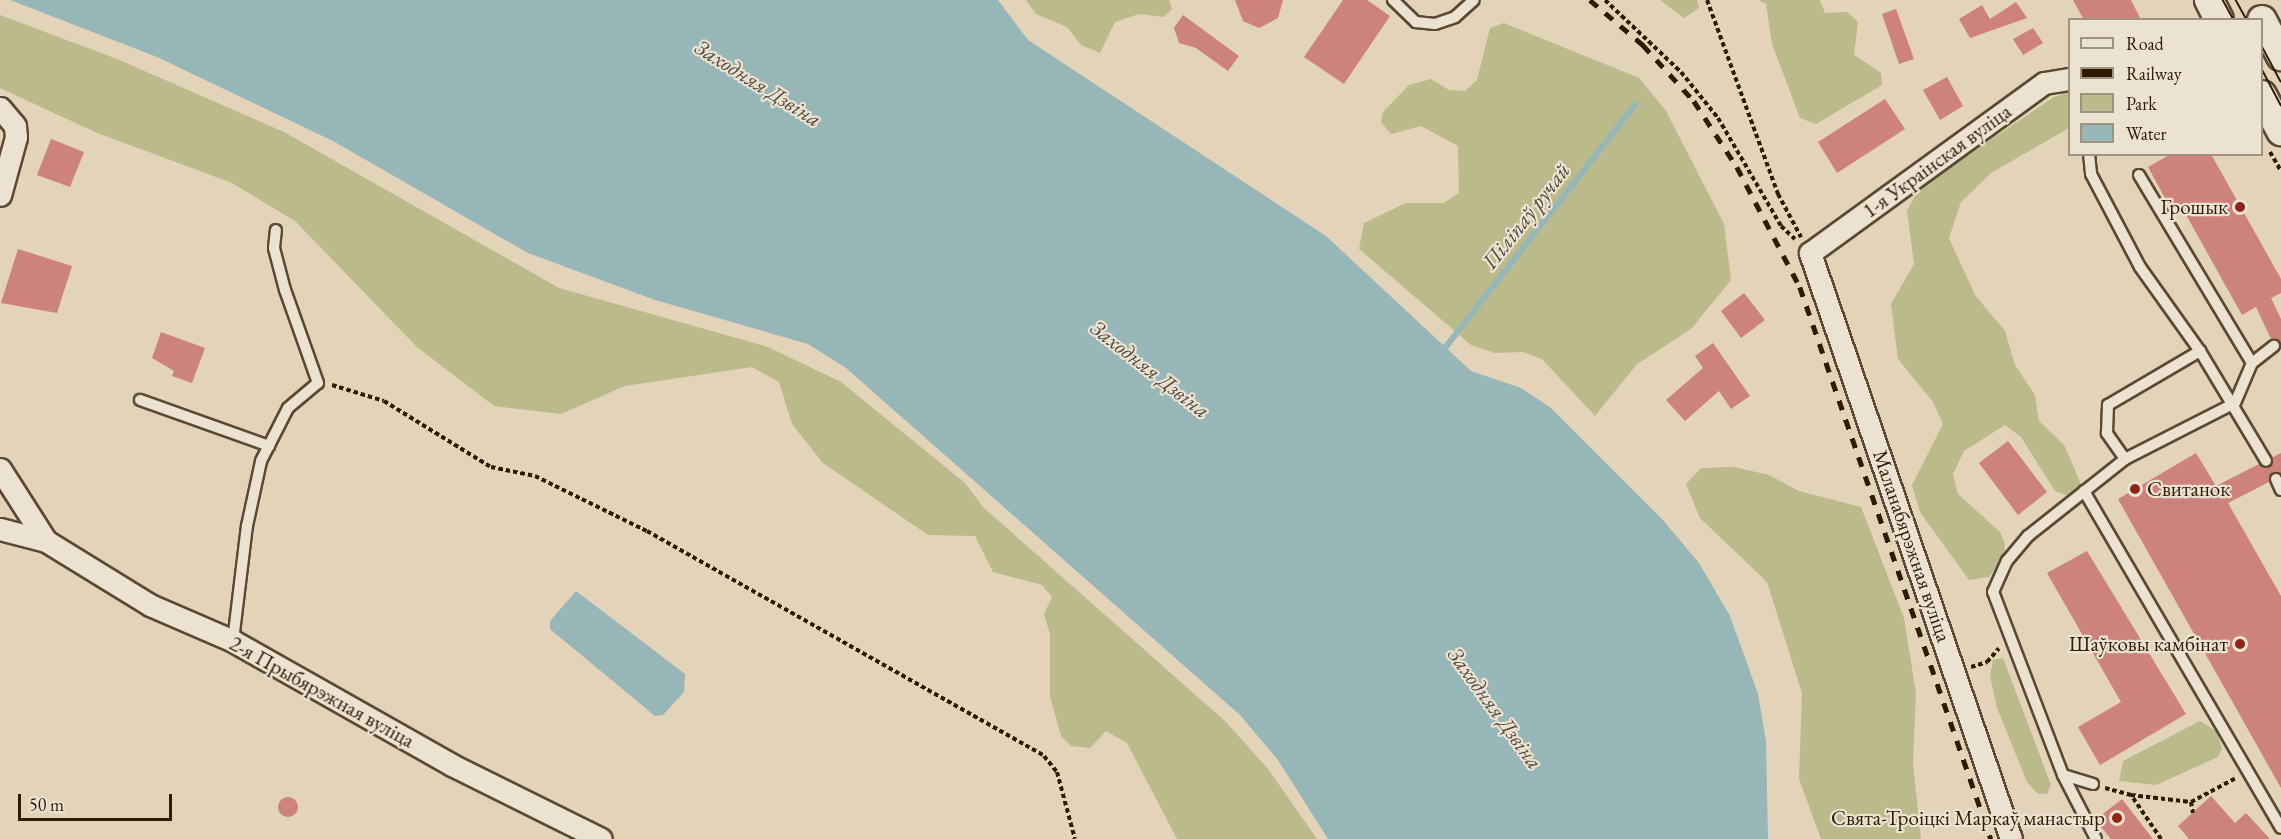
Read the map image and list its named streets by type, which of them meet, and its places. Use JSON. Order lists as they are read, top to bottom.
{
  "streets": {
    "street": ["1-я Украінская вуліца", "Маланабярэжная вуліца", "2-я Прыбярэжная вуліца"]
  },
  "crossings": [
    ["1-я Украінская вуліца", "Маланабярэжная вуліца"]
  ],
  "water": ["Заходняя Дзвіна", "Піліпаў ручай"],
  "places": [
    "Грошык",
    "Свитанок",
    "Шаўковы камбінат",
    "Свята-Троіцкі Маркаў манастыр"
  ],
  "legend": [
    "Road",
    "Railway",
    "Park",
    "Water"
  ],
  "scale_bar": "50 m"
}
